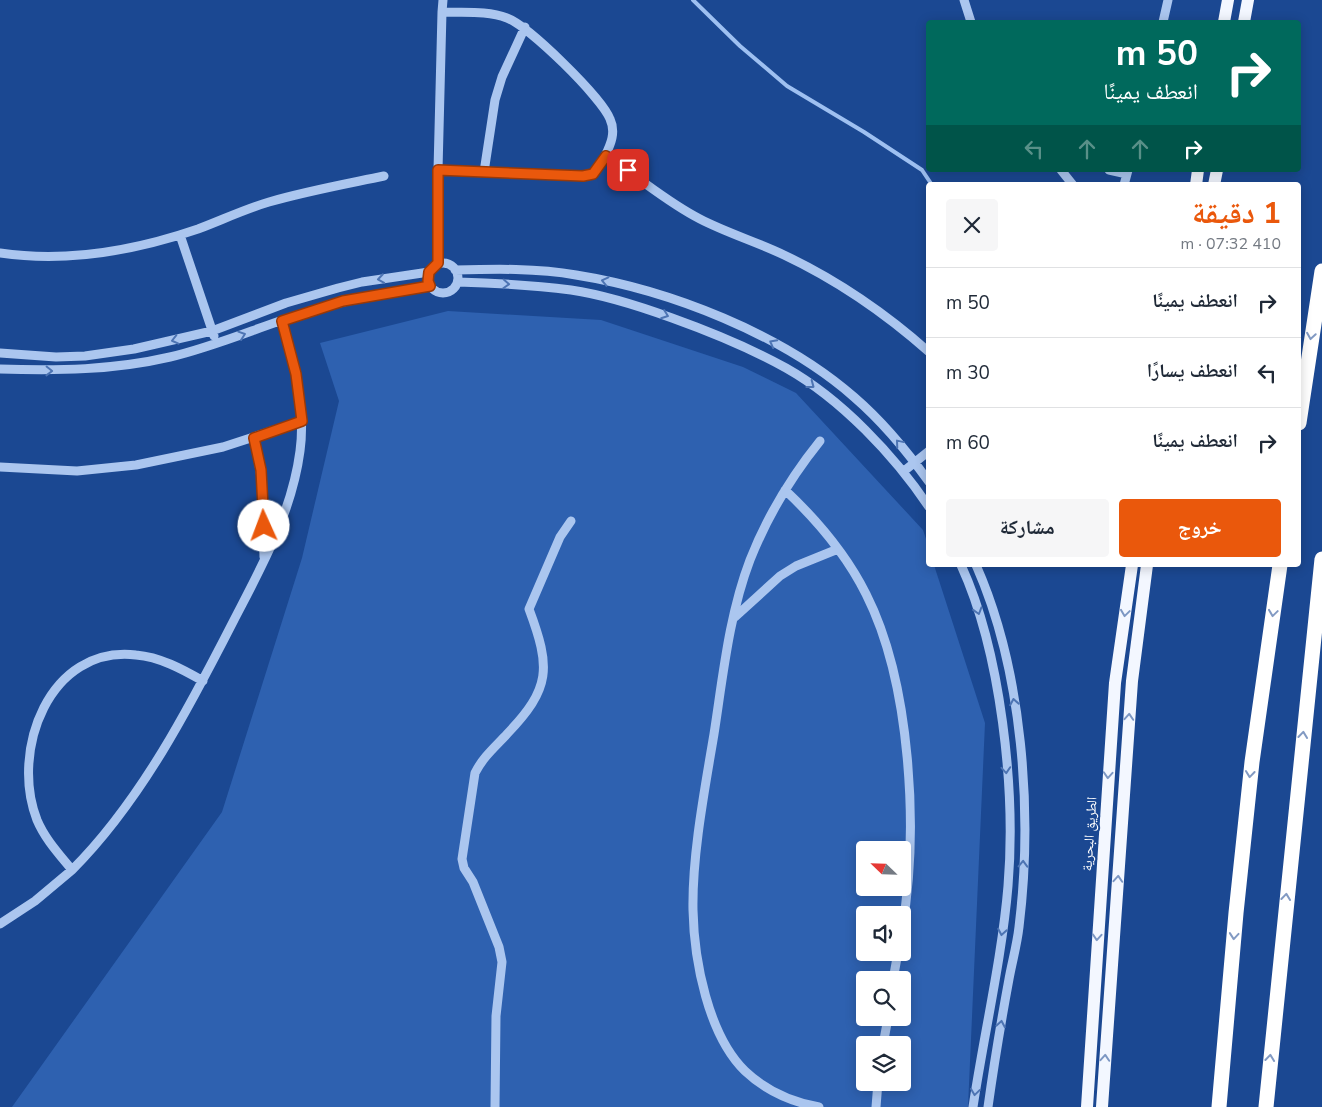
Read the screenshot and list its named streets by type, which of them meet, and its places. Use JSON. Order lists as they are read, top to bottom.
{
  "streets": {
    "main road": ["الطريق البحرية"]
  },
  "north": "top left",
  "page": {
    "turn": ["50 m", "انعطف يمينًا"],
    "heading": ["1 دقيقة", "410 m · 07:32"],
    "list": [
      {
        "name": "انعطف يمينًا",
        "value": "50 m"
      },
      {
        "name": "انعطف يسارًا",
        "value": "30 m"
      },
      {
        "name": "انعطف يمينًا",
        "value": "60 m"
      }
    ],
    "buttons": ["خروج", "مشاركة"]
  }
}
